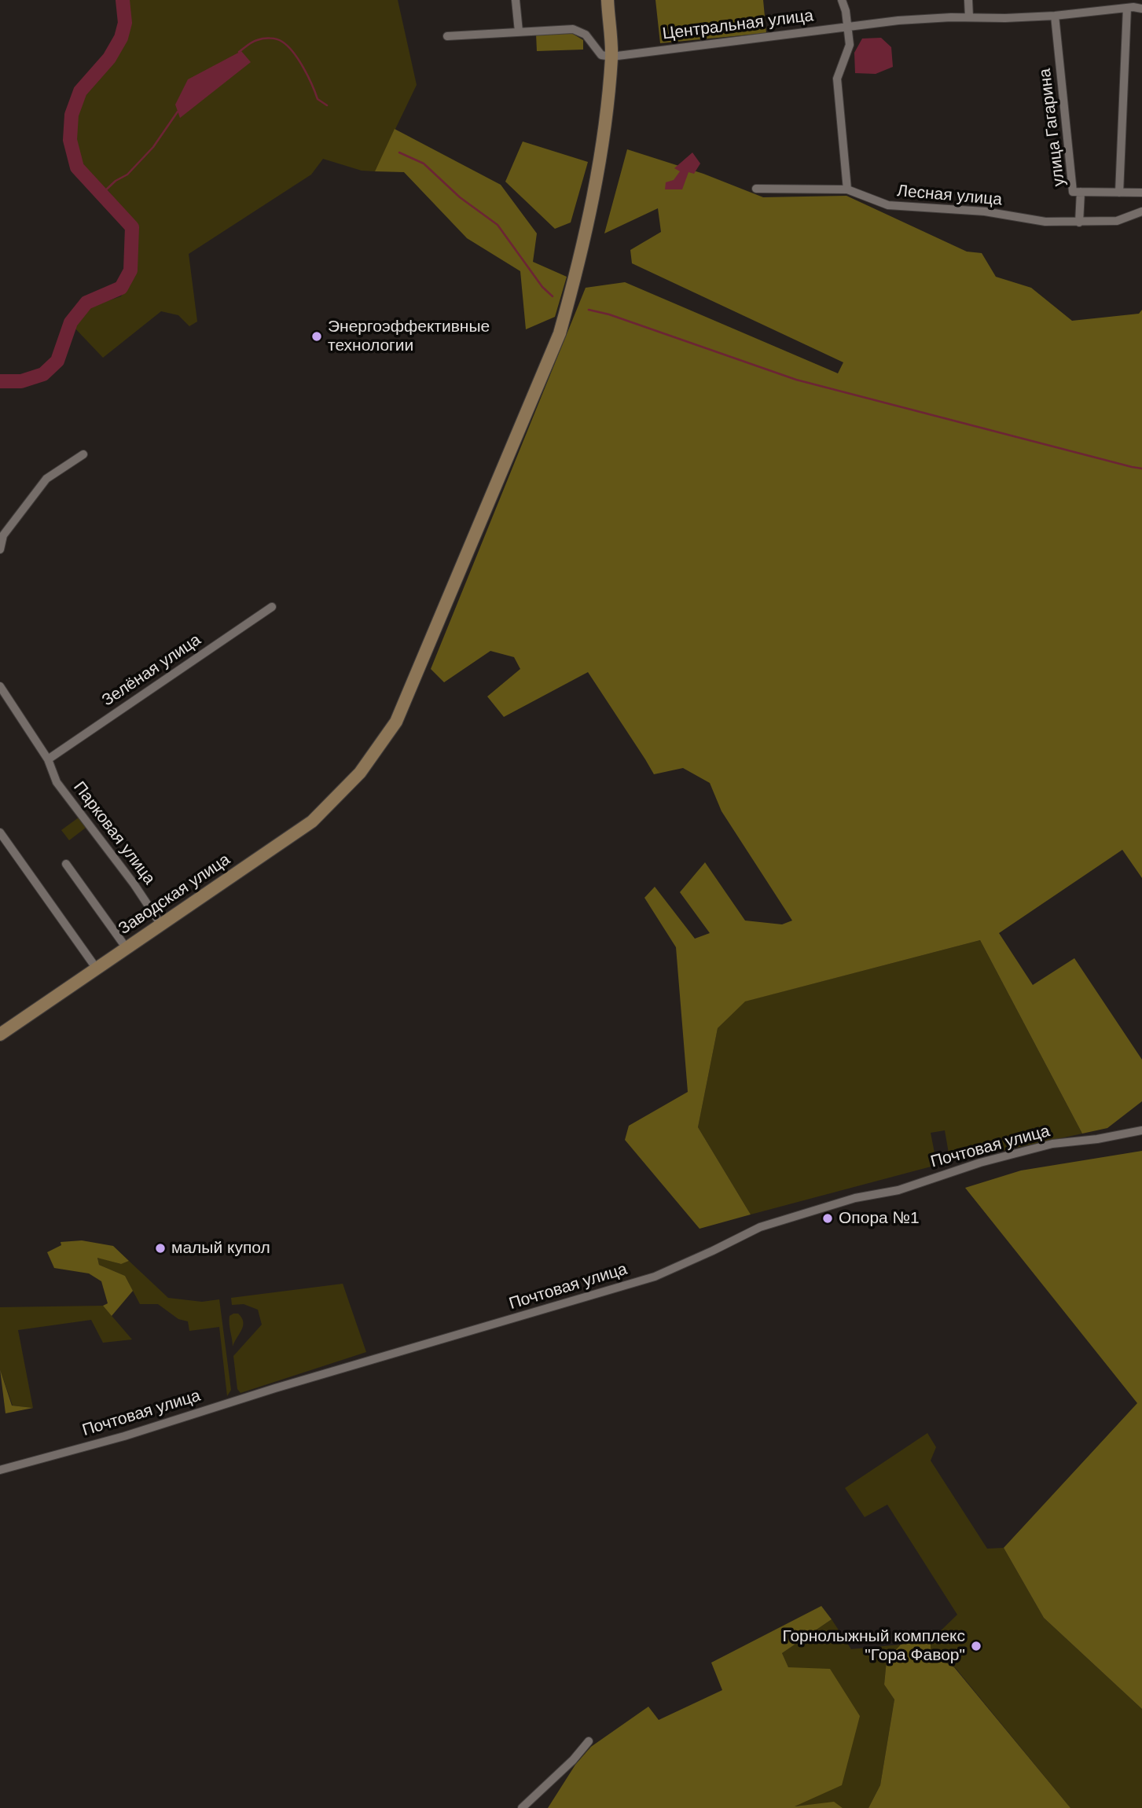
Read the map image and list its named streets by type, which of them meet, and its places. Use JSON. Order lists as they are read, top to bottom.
{
  "streets": {
    "main road": ["Заводская улица"],
    "street": [
      "Центральная улица",
      "улица Гагарина",
      "Лесная улица",
      "Зелёная улица",
      "Парковая улица",
      "Почтовая улица"
    ]
  },
  "crossings": [
    ["Центральная улица", "улица Гагарина"],
    ["Центральная улица", "Заводская улица"],
    ["Зелёная улица", "Парковая улица"],
    ["Парковая улица", "Заводская улица"]
  ],
  "places": [
    "Энергоэффективные технологии",
    "Опора №1",
    "малый купол",
    "Горнолыжный комплекс \"Гора Фавор\""
  ]
}
